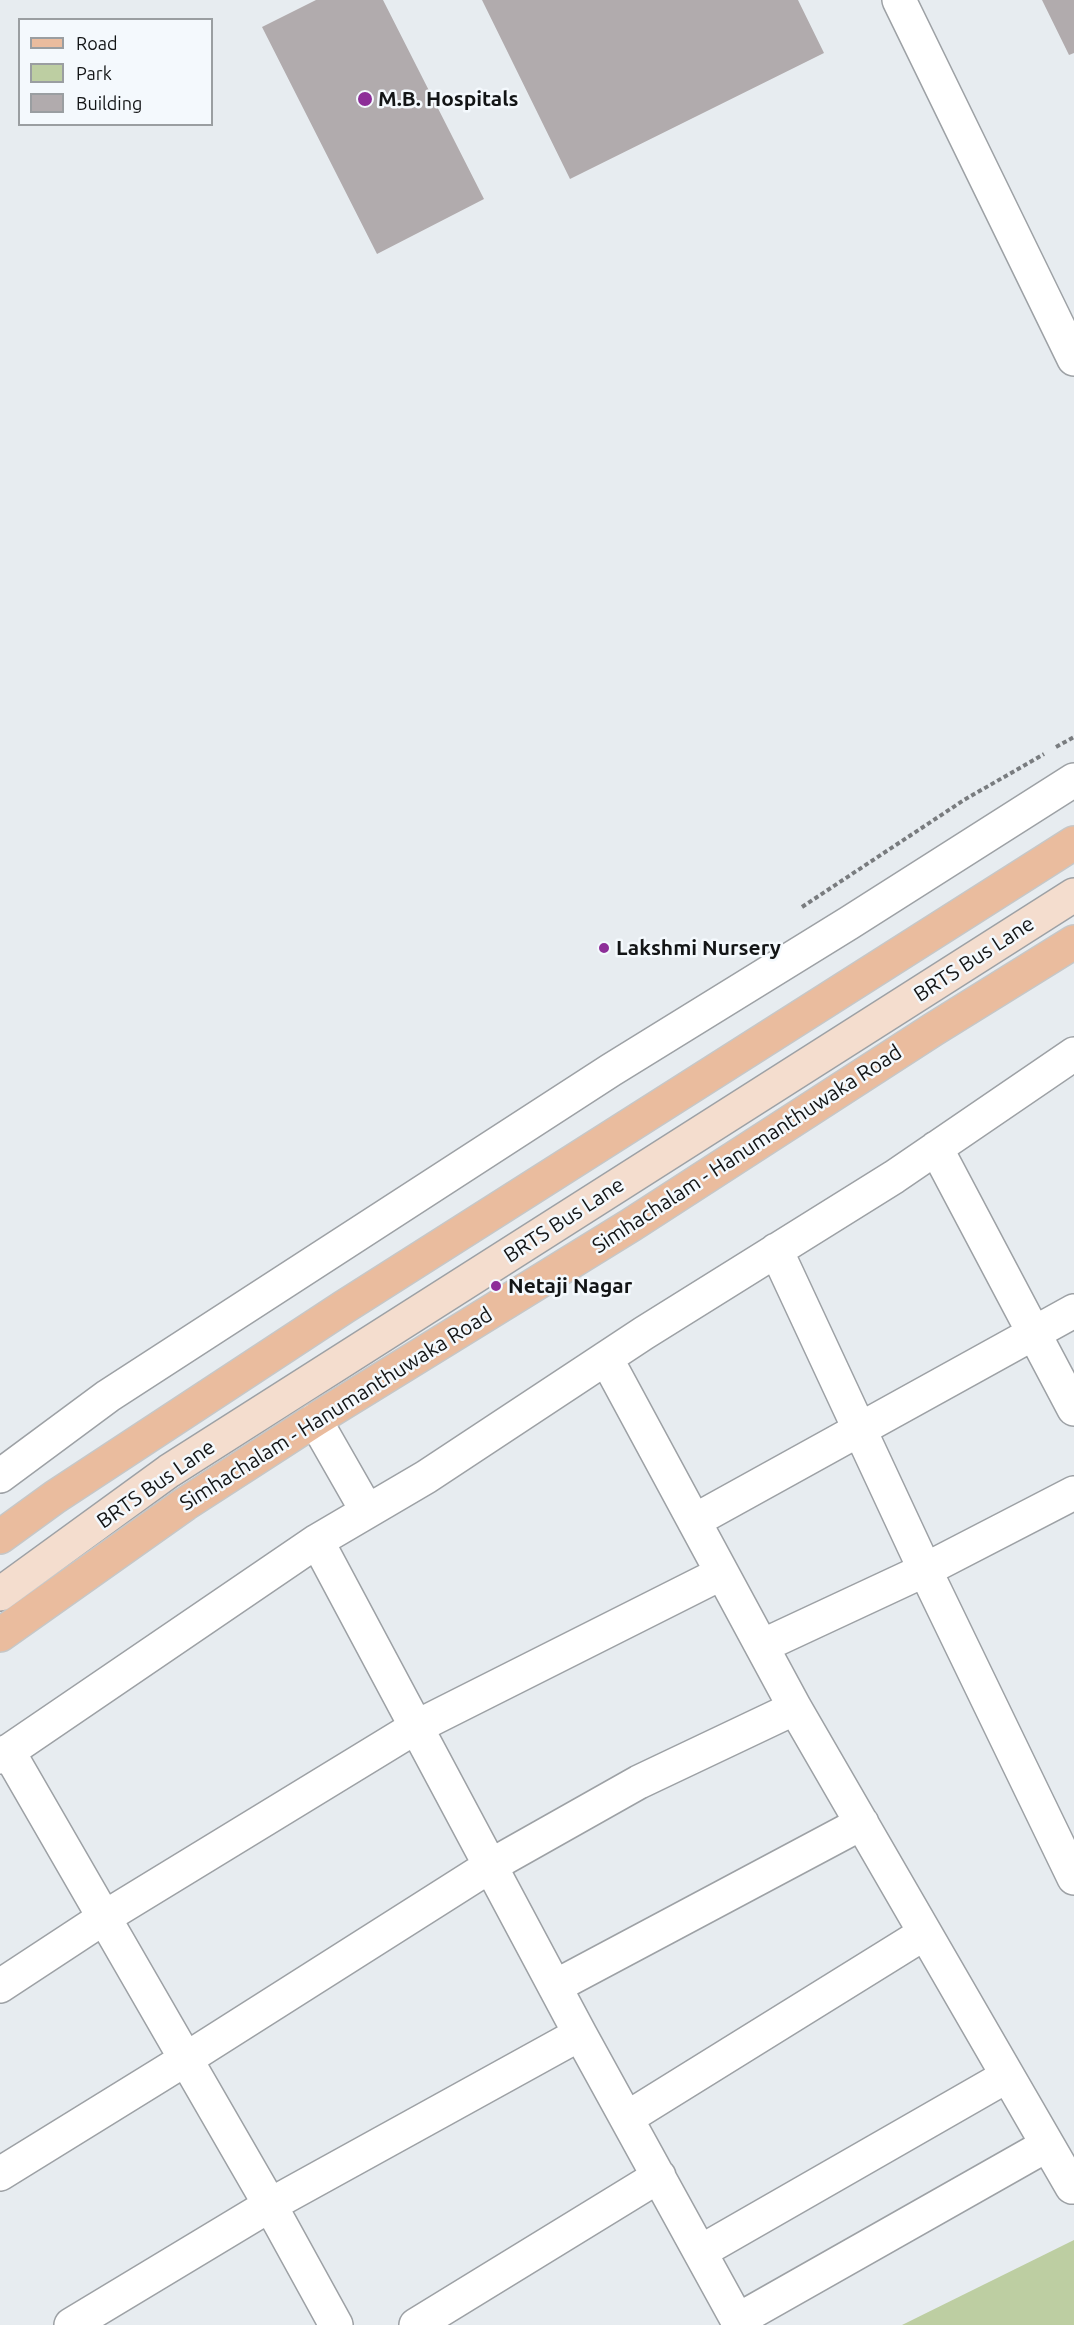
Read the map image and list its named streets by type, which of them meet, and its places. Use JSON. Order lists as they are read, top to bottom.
{
  "streets": {
    "main road": ["Simhachalam - Hanumanthuwaka Road"],
    "street": ["BRTS Bus Lane"]
  },
  "places": ["M.B. Hospitals", "Lakshmi Nursery", "Netaji Nagar"],
  "legend": ["Road", "Park", "Building"]
}
